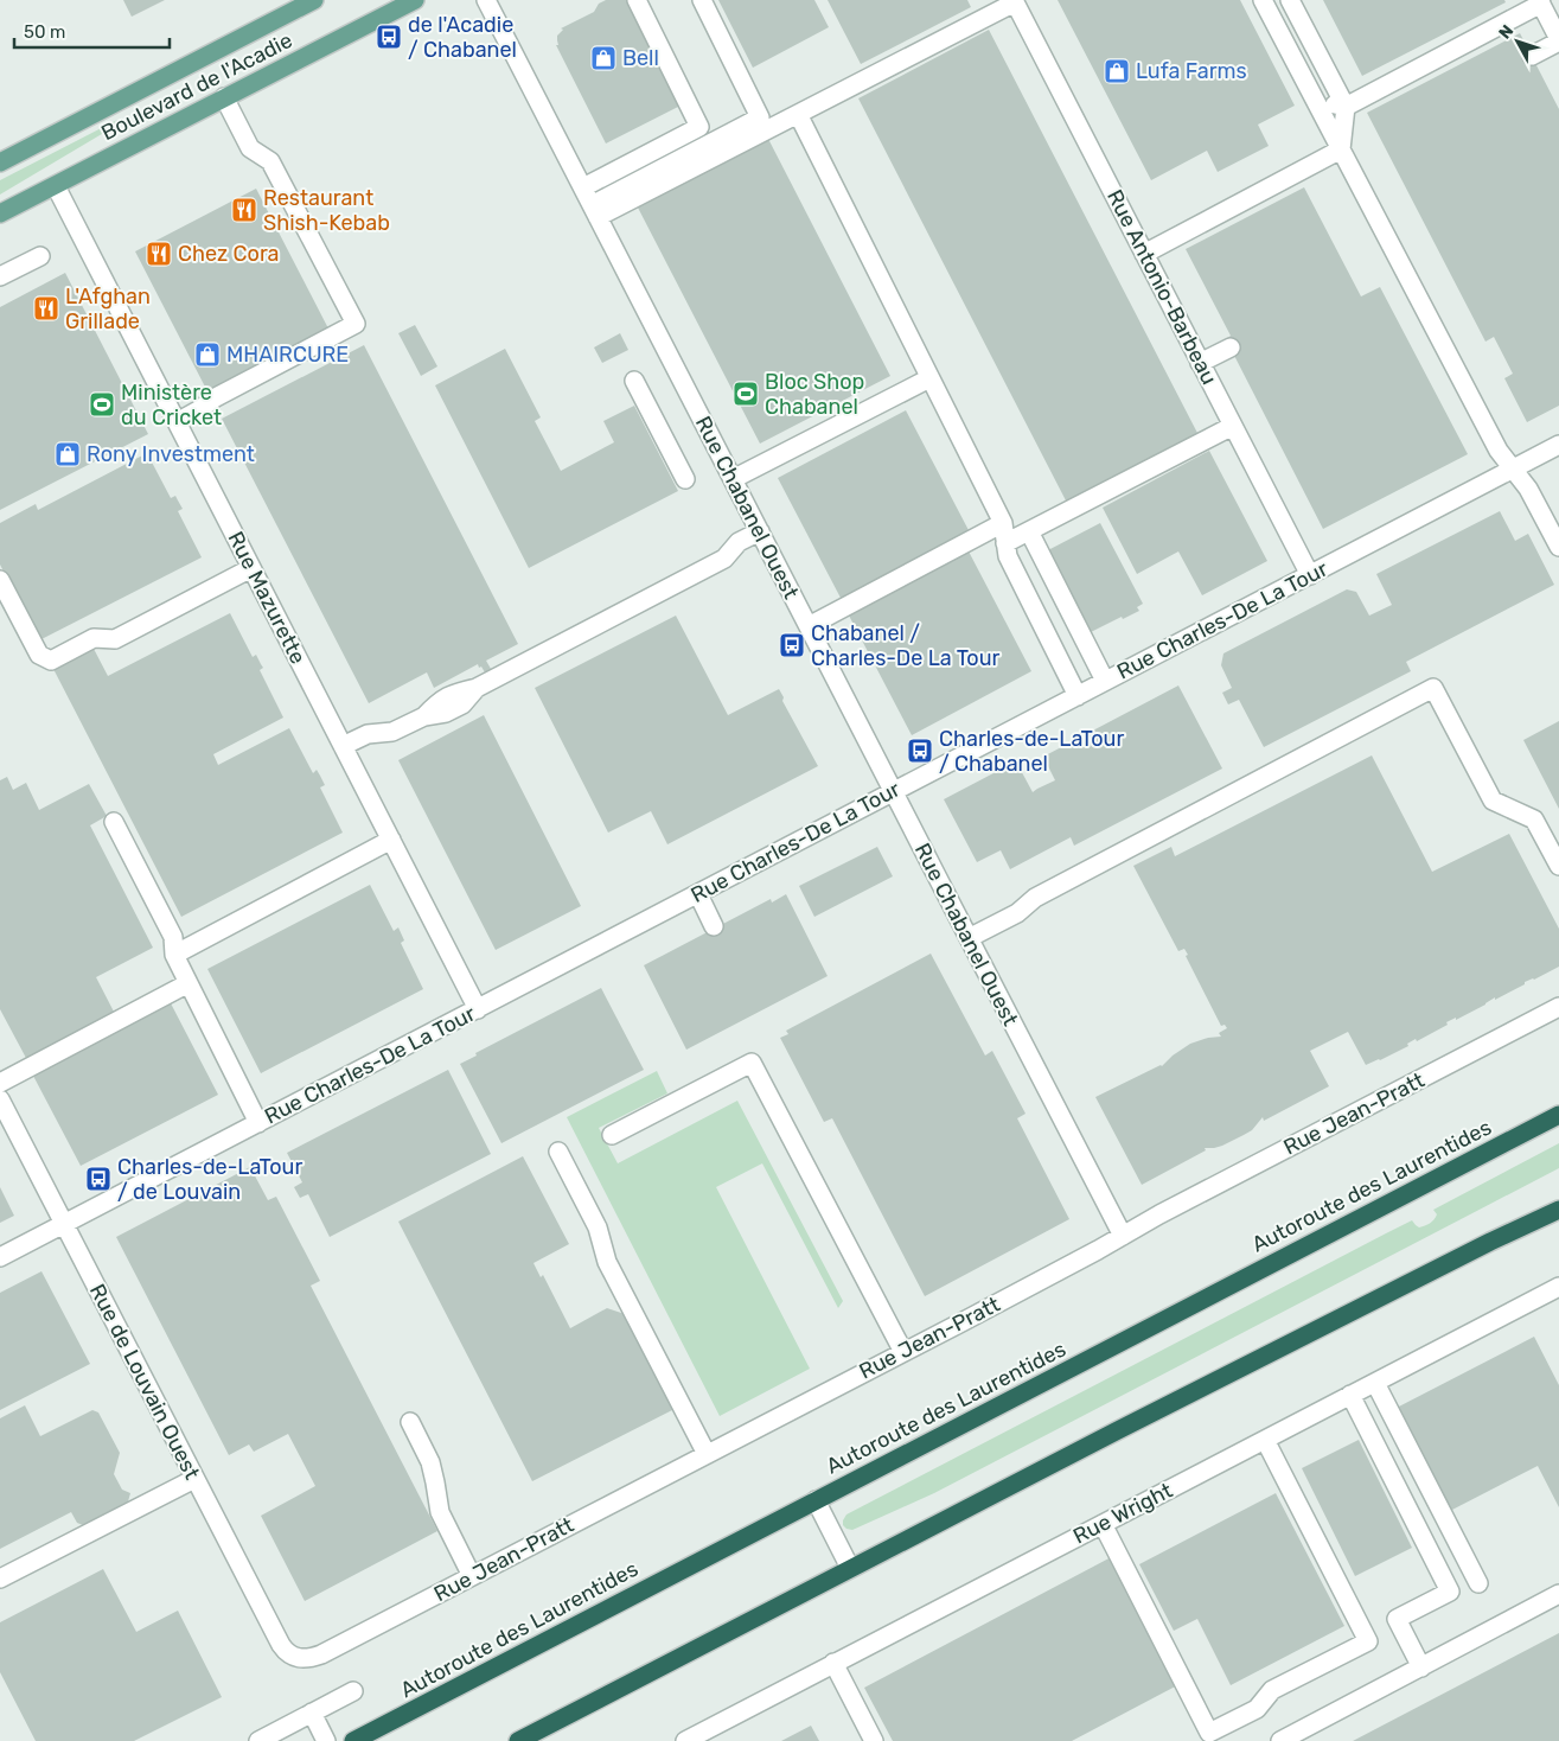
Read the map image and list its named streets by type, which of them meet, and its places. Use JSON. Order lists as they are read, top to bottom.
{
  "streets": {
    "highway": ["Autoroute des Laurentides"],
    "main road": ["Boulevard de l'Acadie"],
    "street": [
      "Rue Antonio-Barbeau",
      "Rue Chabanel Ouest",
      "Rue Mazurette",
      "Rue Charles-De La Tour",
      "Rue Jean-Pratt",
      "Rue de Louvain Ouest",
      "Rue Wright"
    ]
  },
  "crossings": [
    ["Boulevard de l'Acadie", "Rue Mazurette"],
    ["Rue Antonio-Barbeau", "Rue Charles-De La Tour"],
    ["Rue Chabanel Ouest", "Rue Charles-De La Tour"],
    ["Rue Chabanel Ouest", "Rue Jean-Pratt"],
    ["Rue Mazurette", "Rue Charles-De La Tour"],
    ["Rue Charles-De La Tour", "Rue de Louvain Ouest"],
    ["Rue Jean-Pratt", "Rue de Louvain Ouest"]
  ],
  "places": {
    "bus stop": [
      "de l'Acadie / Chabanel",
      "Chabanel / Charles-De La Tour",
      "Charles-de-LaTour / Chabanel",
      "Charles-de-LaTour / de Louvain"
    ],
    "shop": [
      "Bell",
      "Lufa Farms",
      "MHAIRCURE",
      "Rony Investment"
    ],
    "restaurant": ["Restaurant Shish-Kebab", "Chez Cora", "L'Afghan Grillade"],
    "sports": ["Bloc Shop Chabanel", "Ministère du Cricket"]
  },
  "scale_bar": "50 m",
  "north": "top left"
}
